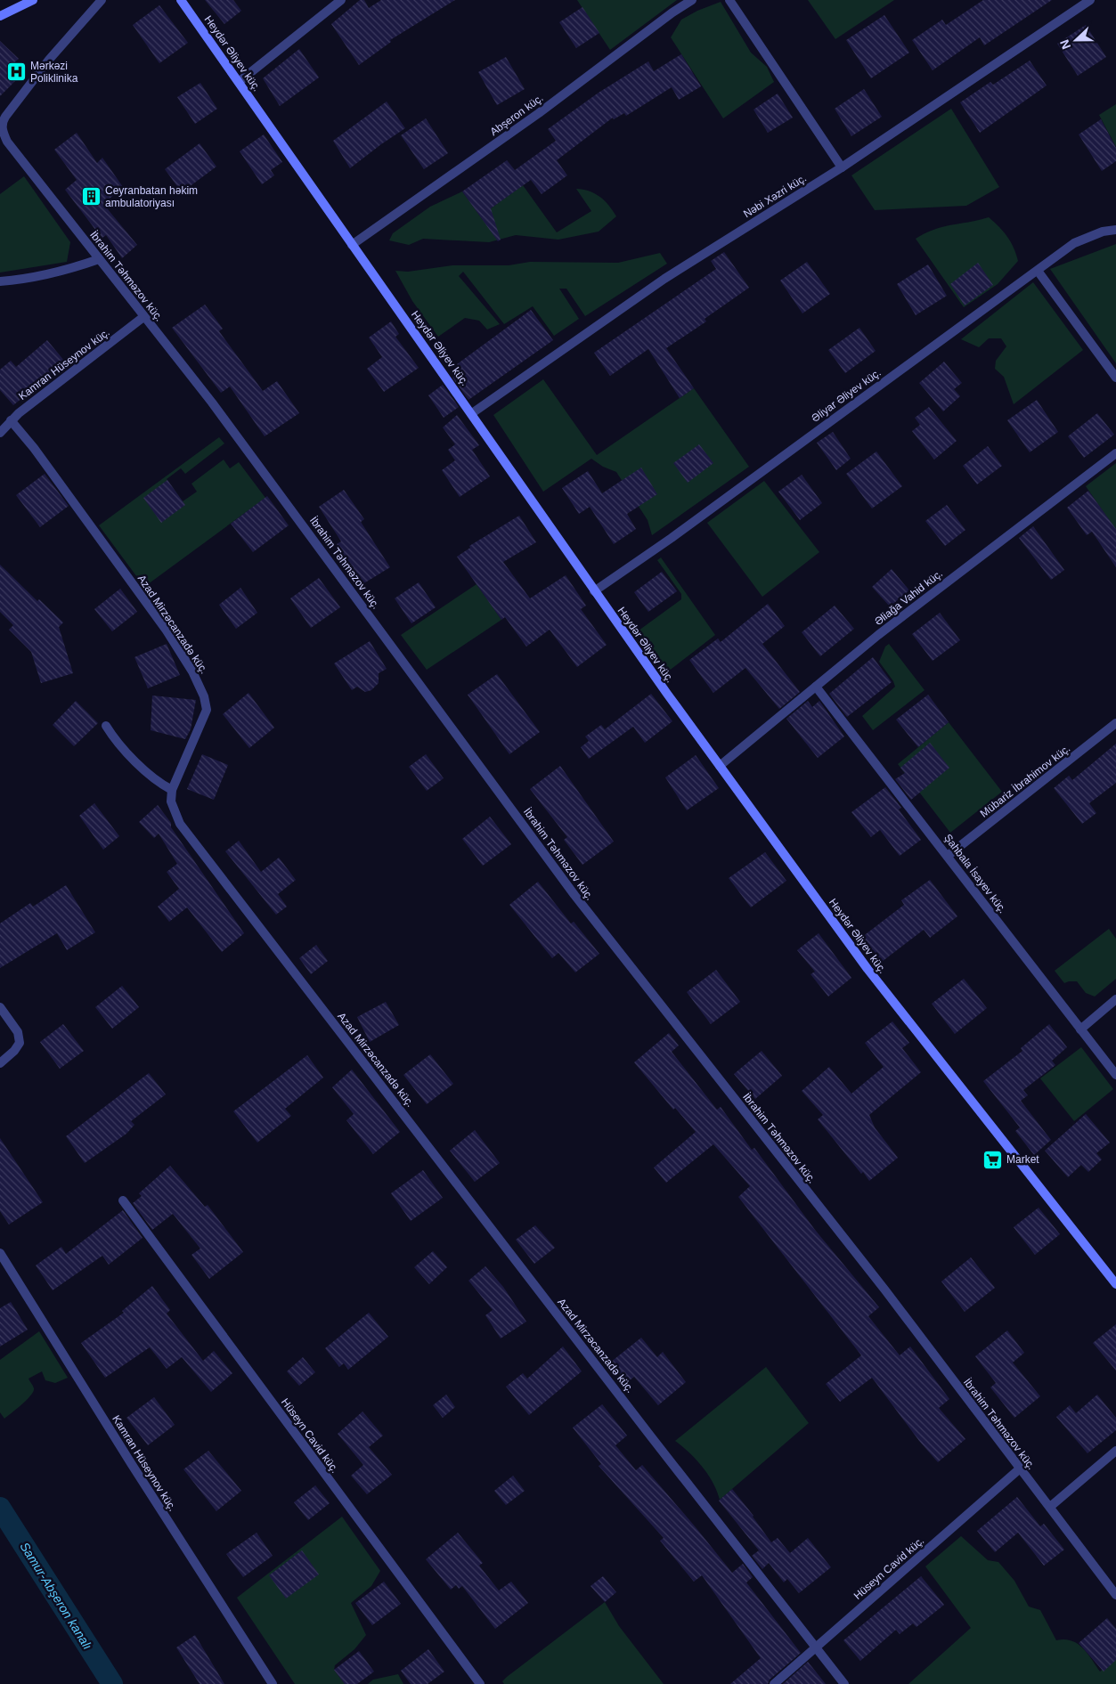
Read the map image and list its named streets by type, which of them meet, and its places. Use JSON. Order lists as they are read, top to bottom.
{
  "streets": {
    "street": [
      "Heydər Əliyev küç.",
      "Abşeron küç.",
      "Nəbi Xəzri küç.",
      "İbrahim Təhməzov küç.",
      "Kamran Hüseynov küç.",
      "Əliyar Əliyev küç.",
      "Əliağa Vahid küç.",
      "Azad Mirzəcanzadə küç.",
      "Mübariz İbrahimov küç.",
      "Şahbala İsayev küç.",
      "Hüseyn Cavid küç."
    ]
  },
  "crossings": [
    ["Heydər Əliyev küç.", "Abşeron küç."],
    ["Heydər Əliyev küç.", "Nəbi Xəzri küç."],
    ["Heydər Əliyev küç.", "Əliyar Əliyev küç."],
    ["Heydər Əliyev küç.", "Əliağa Vahid küç."],
    ["İbrahim Təhməzov küç.", "Kamran Hüseynov küç."],
    ["İbrahim Təhməzov küç.", "Hüseyn Cavid küç."],
    ["Kamran Hüseynov küç.", "Azad Mirzəcanzadə küç."],
    ["Əliağa Vahid küç.", "Şahbala İsayev küç."],
    ["Azad Mirzəcanzadə küç.", "Hüseyn Cavid küç."],
    ["Mübariz İbrahimov küç.", "Şahbala İsayev küç."]
  ],
  "water": ["Samur-Abşeron kanalı"],
  "places": {
    "hospital": ["Mərkəzi Poliklinika"],
    "building": ["Ceyranbatan həkim ambulatoriyası"],
    "supermarket": ["Market"]
  },
  "north": "left"
}
